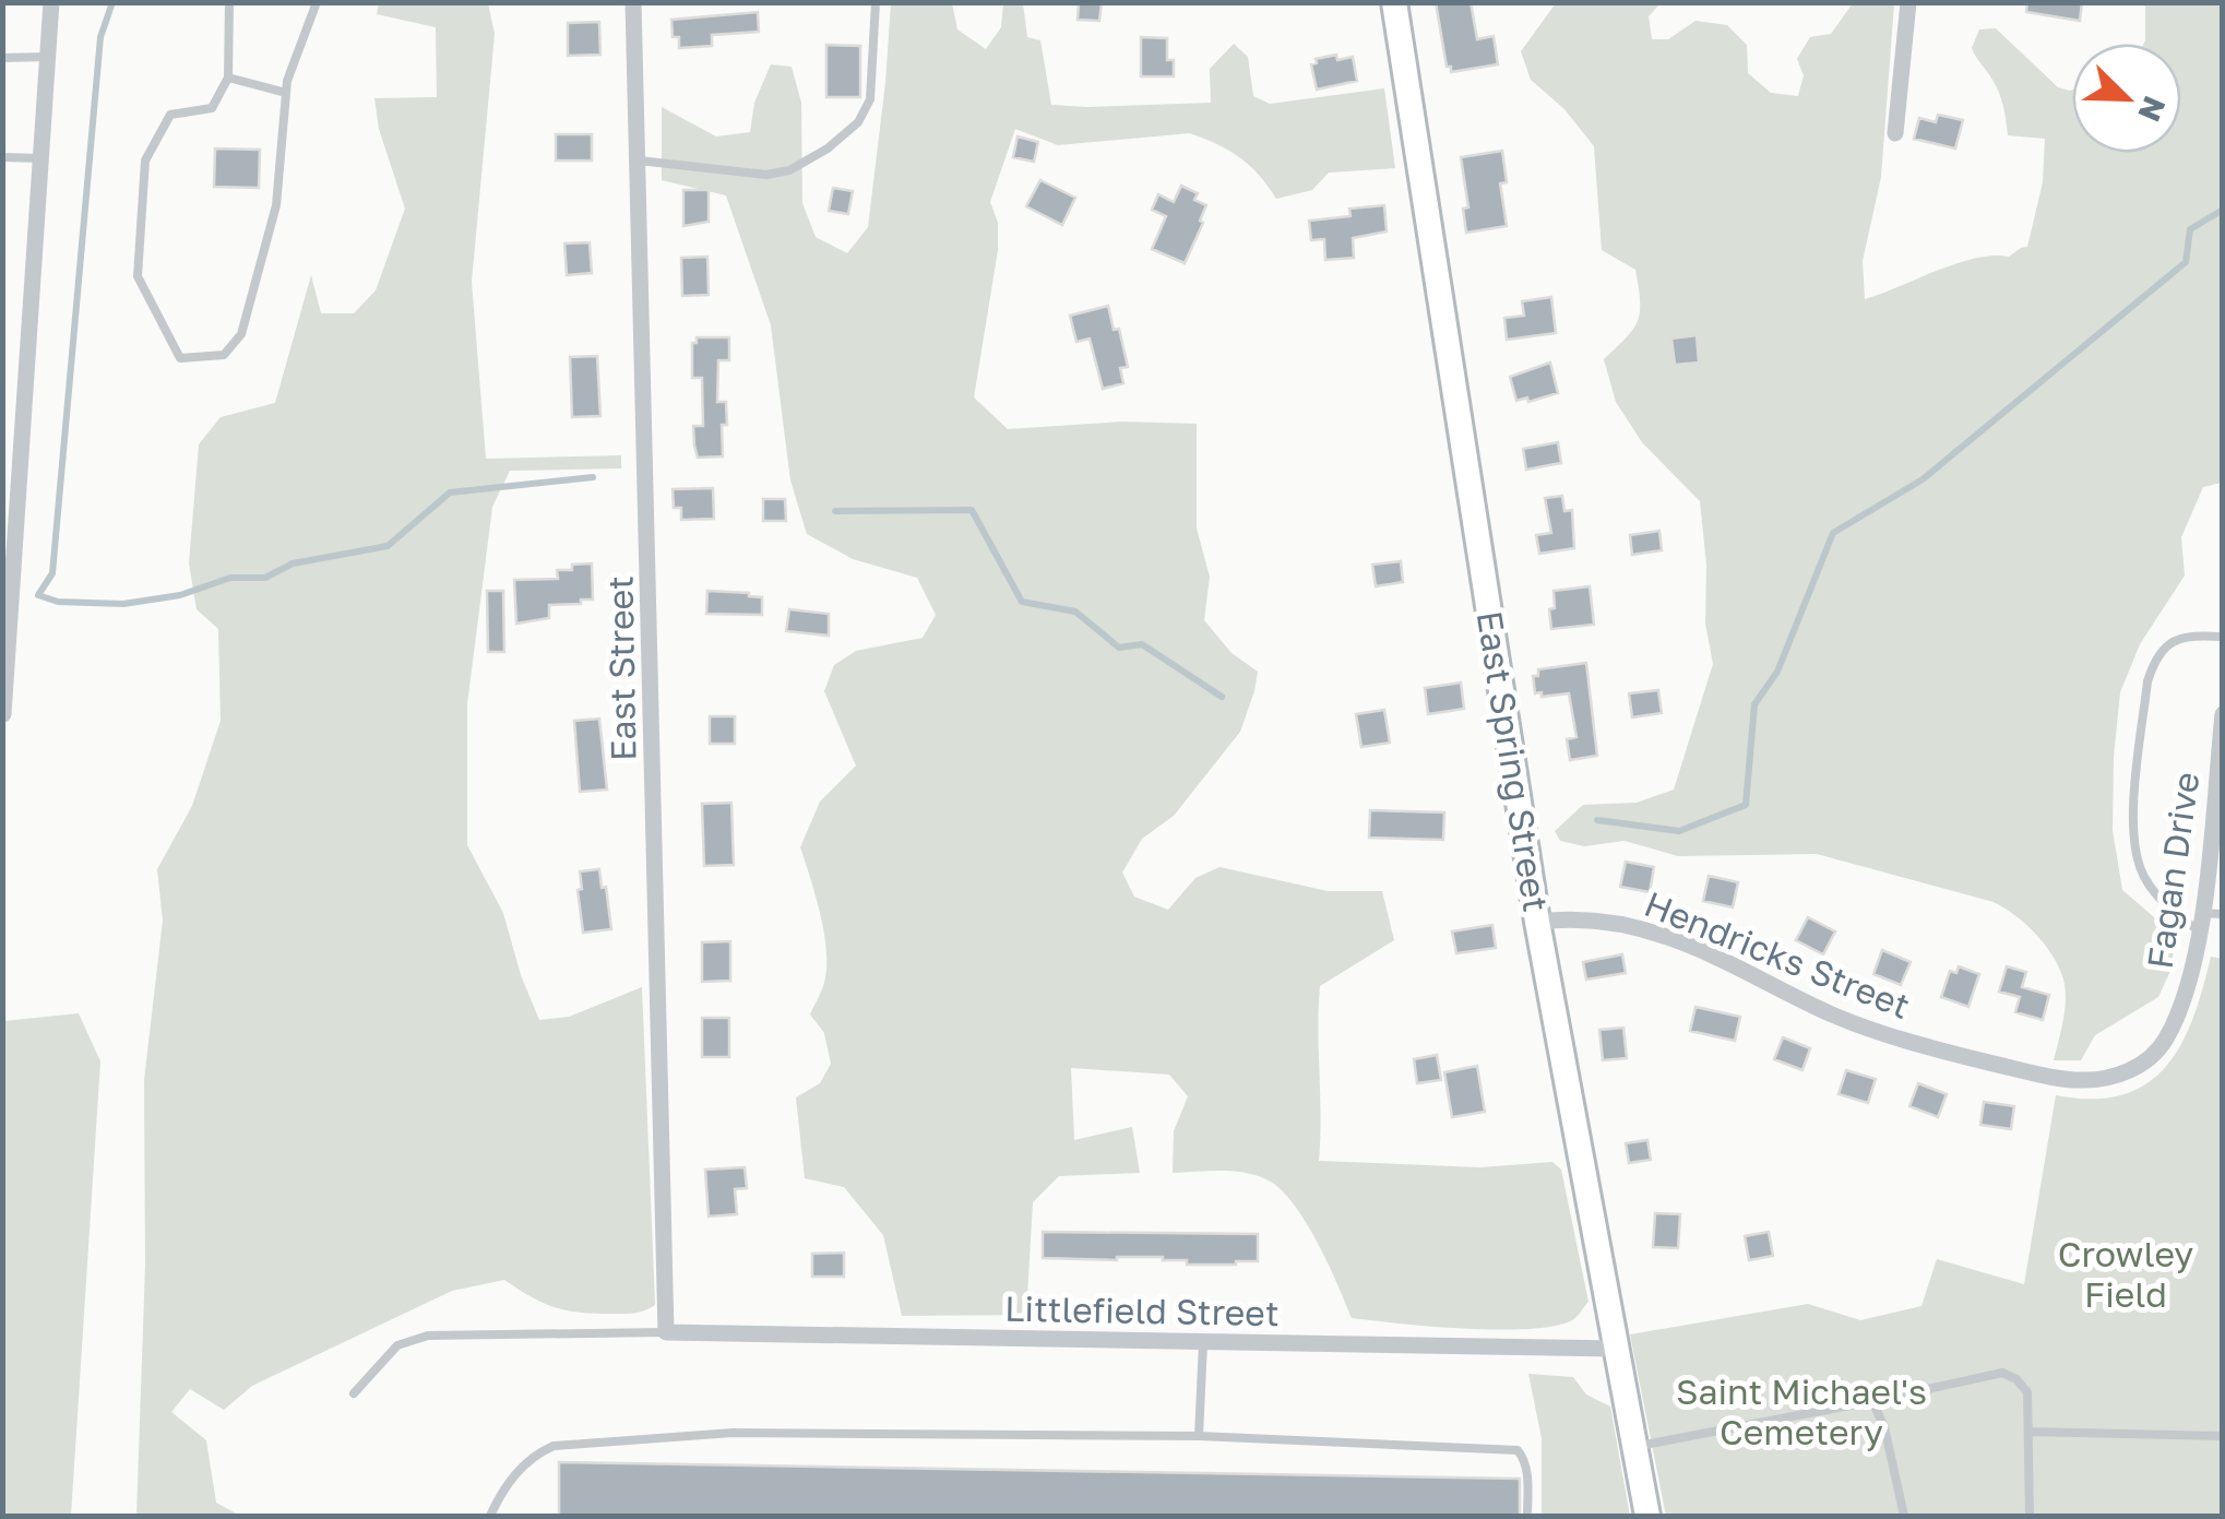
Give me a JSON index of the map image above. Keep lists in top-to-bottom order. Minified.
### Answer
{"streets":{"main road":["East Spring Street"],"street":["East Street","Fagan Drive","Hendricks Street","Littlefield Street"]},"crossings":[["East Street","Littlefield Street"],["East Spring Street","Hendricks Street"],["East Spring Street","Littlefield Street"],["Fagan Drive","Hendricks Street"]],"parks":["Crowley Field","Saint Michael's Cemetery"],"north":"bottom right"}
